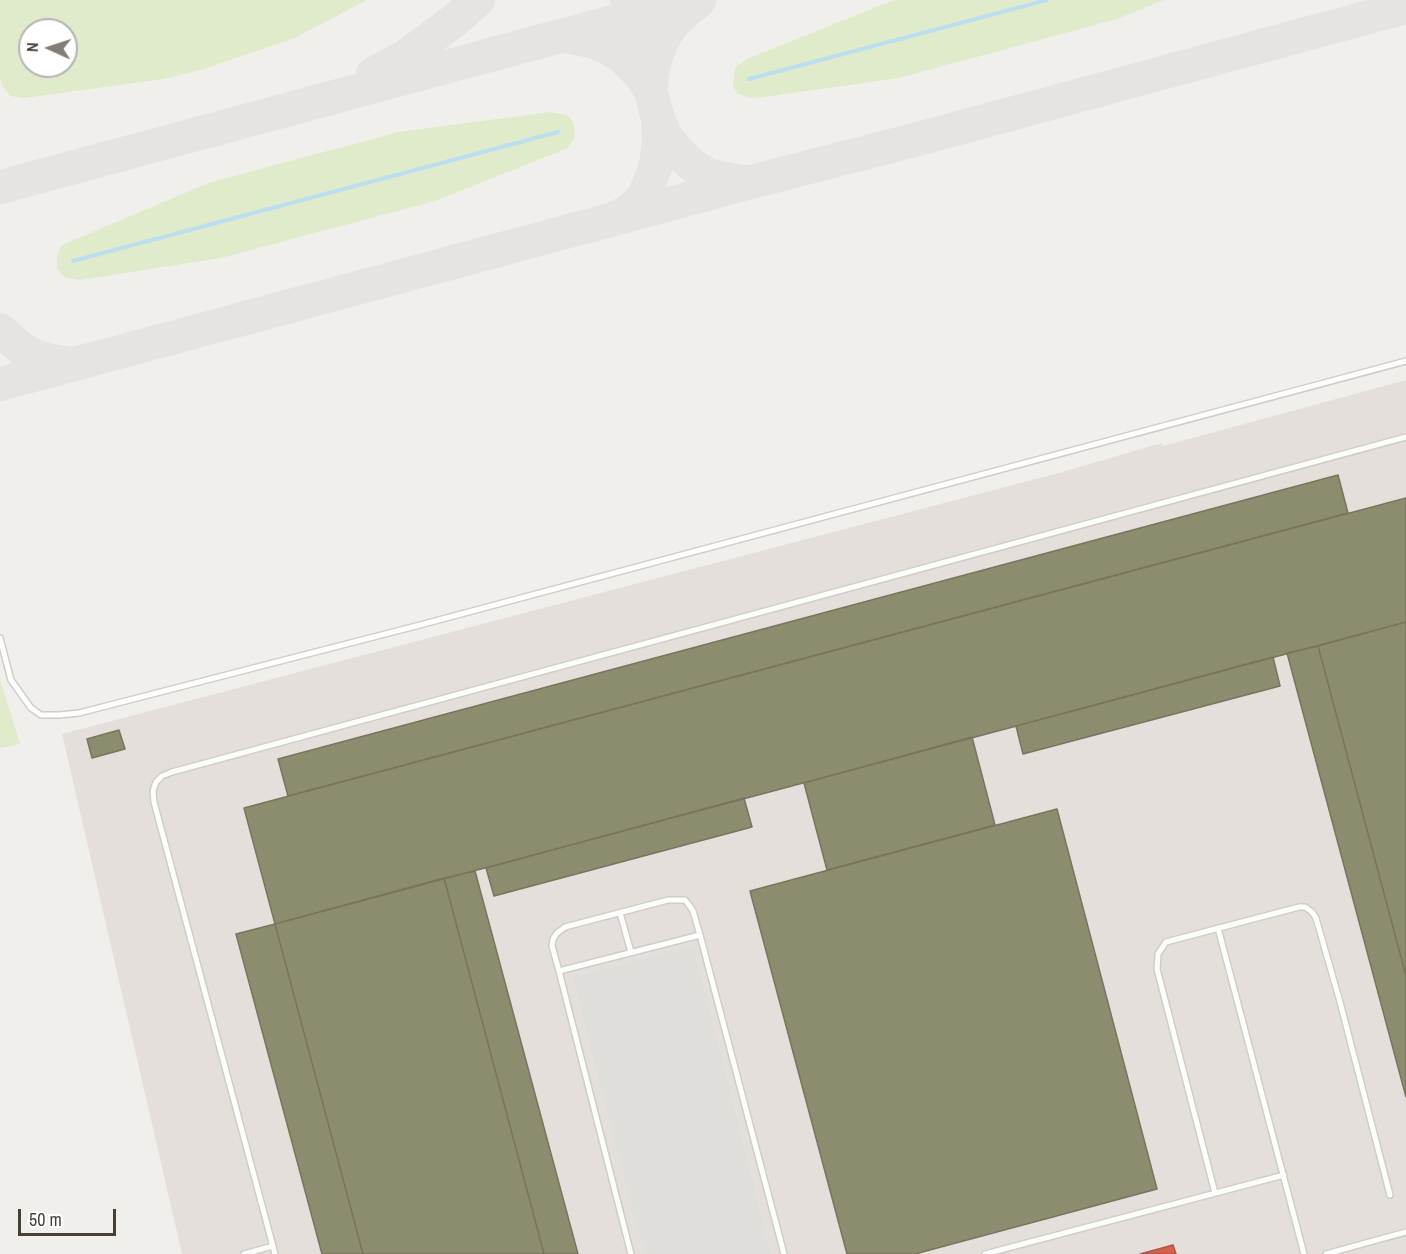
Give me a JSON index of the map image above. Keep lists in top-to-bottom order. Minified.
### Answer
{"scale_bar":"50 m","north":"left"}
